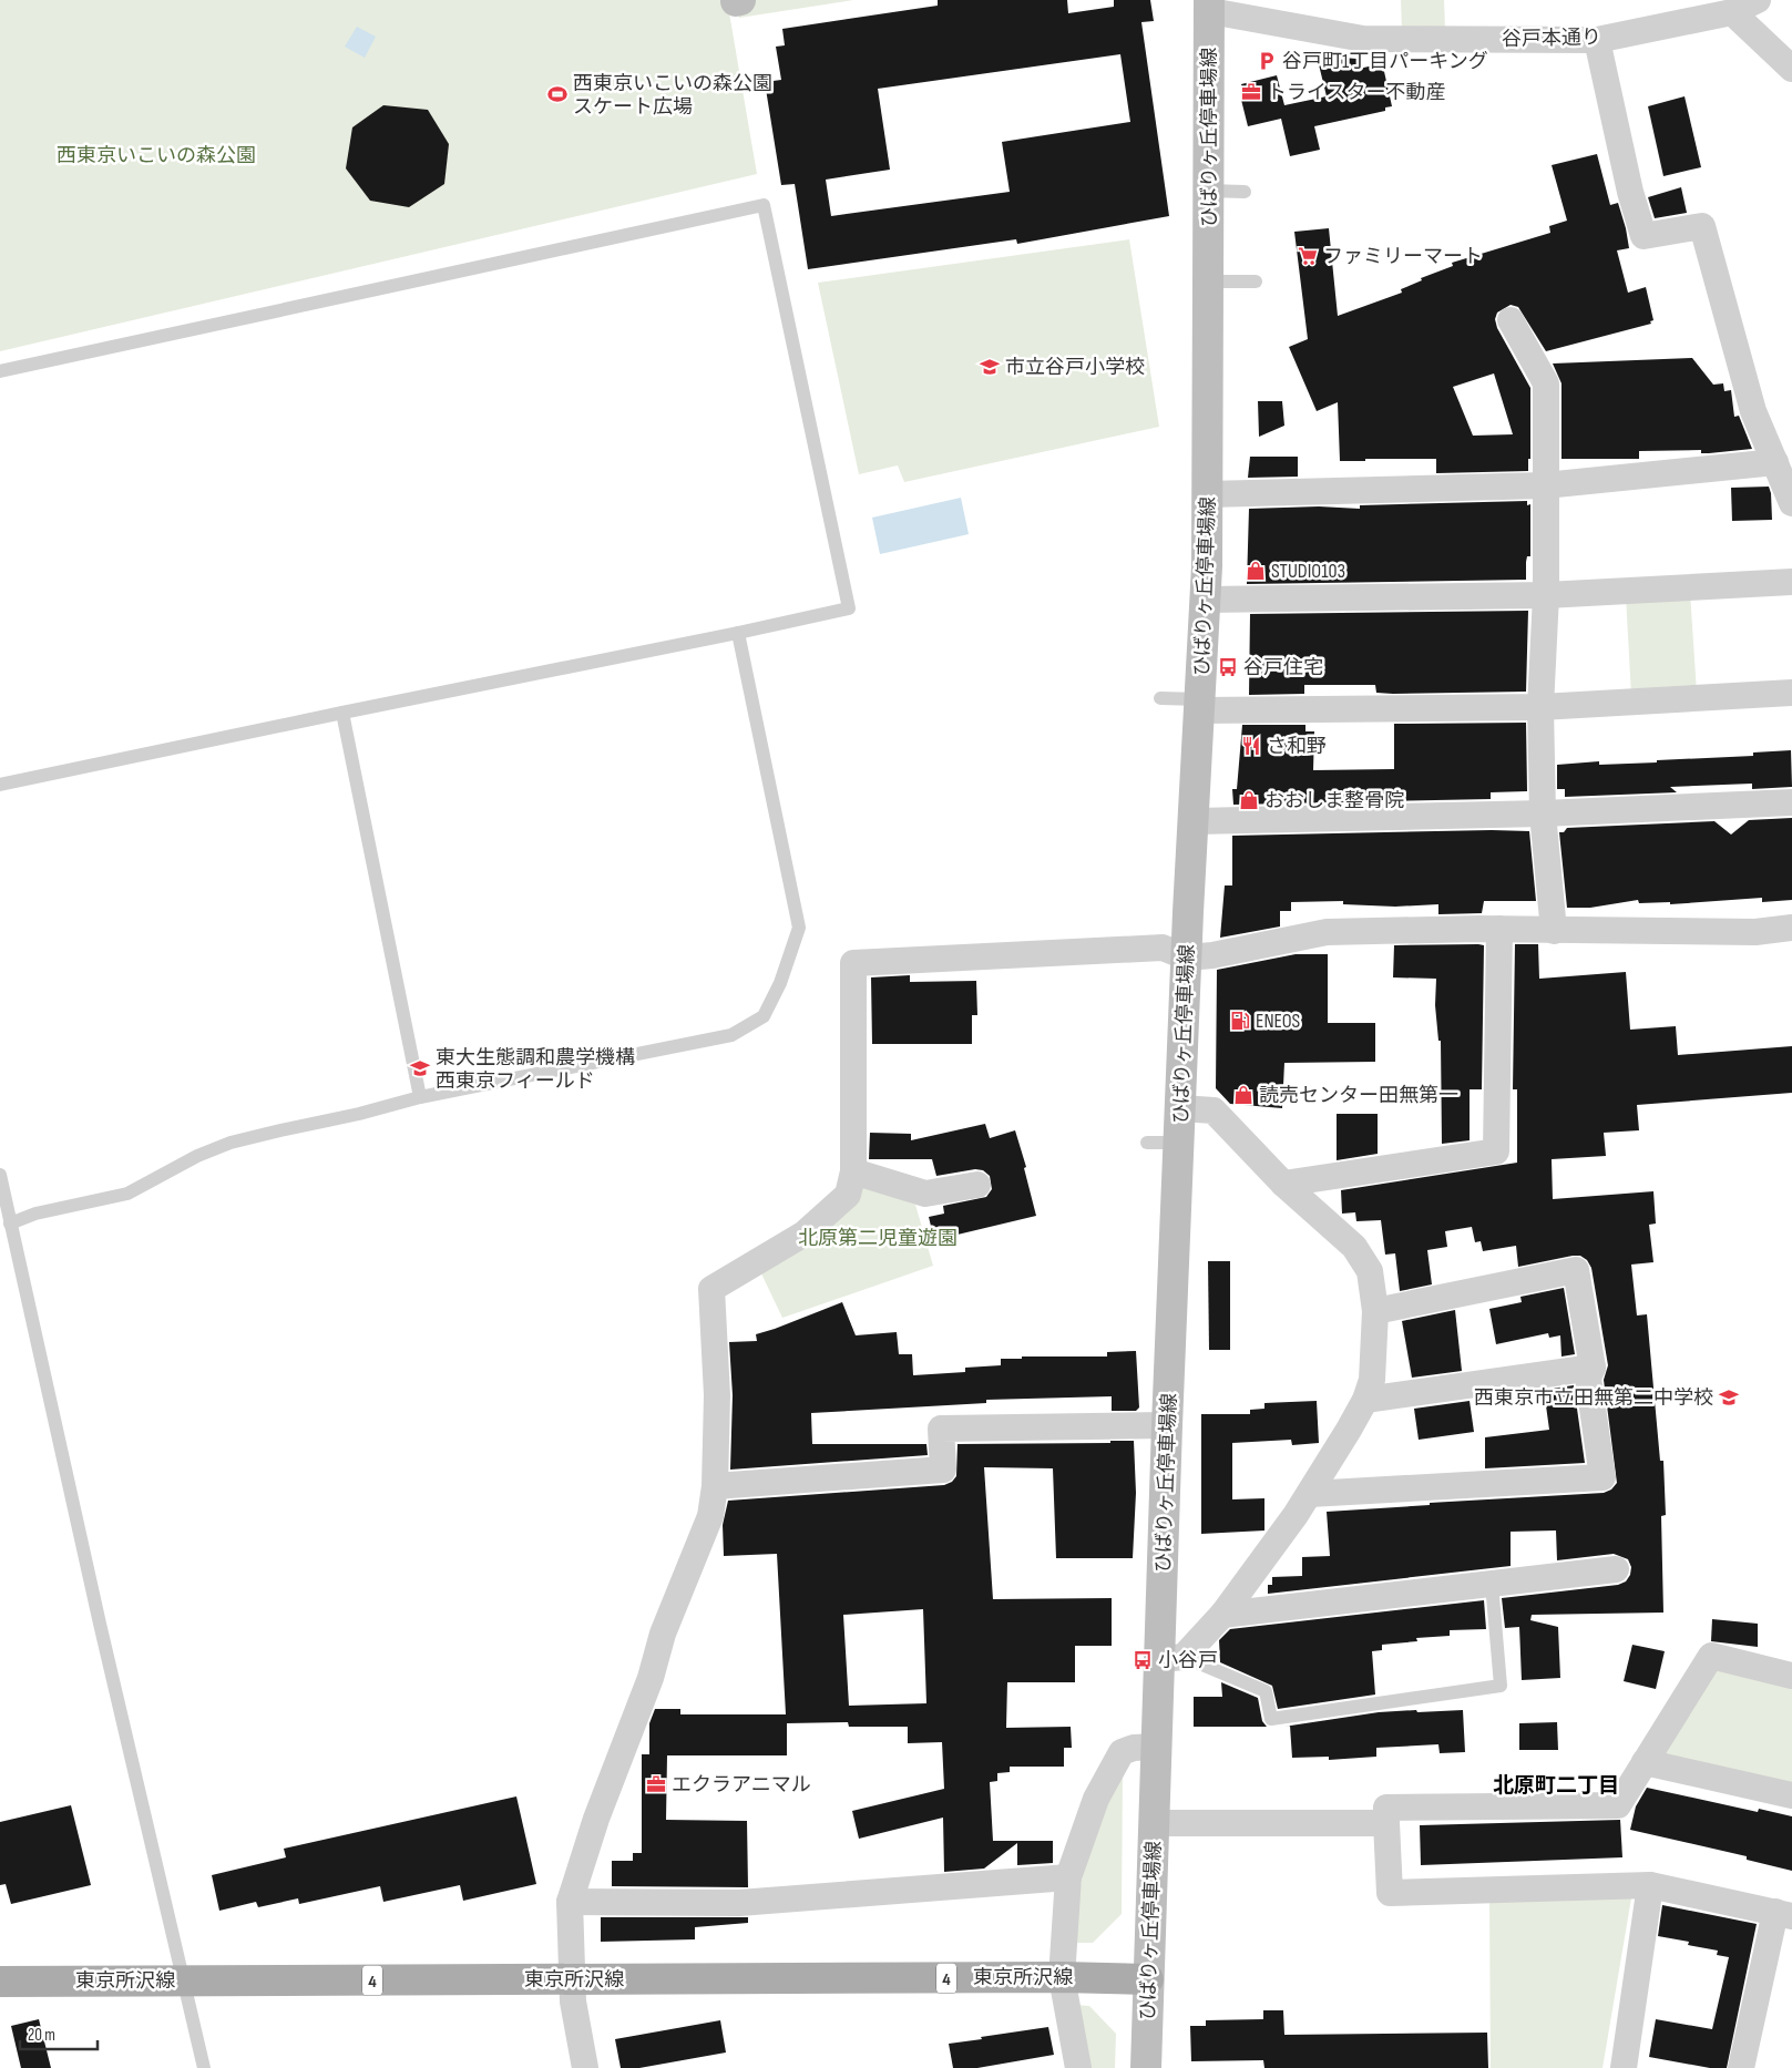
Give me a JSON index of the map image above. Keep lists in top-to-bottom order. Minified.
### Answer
{"streets":{"main road":["ひばりヶ丘停車場線","東京所沢線","4"],"street":["谷戸本通り"]},"crossings":[["谷戸本通り","ひばりヶ丘停車場線"],["ひばりヶ丘停車場線","東京所沢線"]],"districts":["北原町二丁目"],"parks":["西東京いこいの森公園","北原第二児童遊園"],"places":{"parking":["谷戸町1丁目パーキング"],"office":["トライスター不動産","エクラアニマル"],"sports":["西東京いこいの森公園 スケート広場"],"supermarket":["ファミリーマート"],"school or university":["市立谷戸小学校","東大生態調和農学機構 西東京フィールド","西東京市立田無第二中学校"],"shop":["STUDIO103","おおしま整骨院","読売センター田無第一"],"bus stop":["谷戸住宅","小谷戸"],"restaurant":["さ和野"],"fuel station":["ENEOS"]},"scale_bar":"20 m"}
